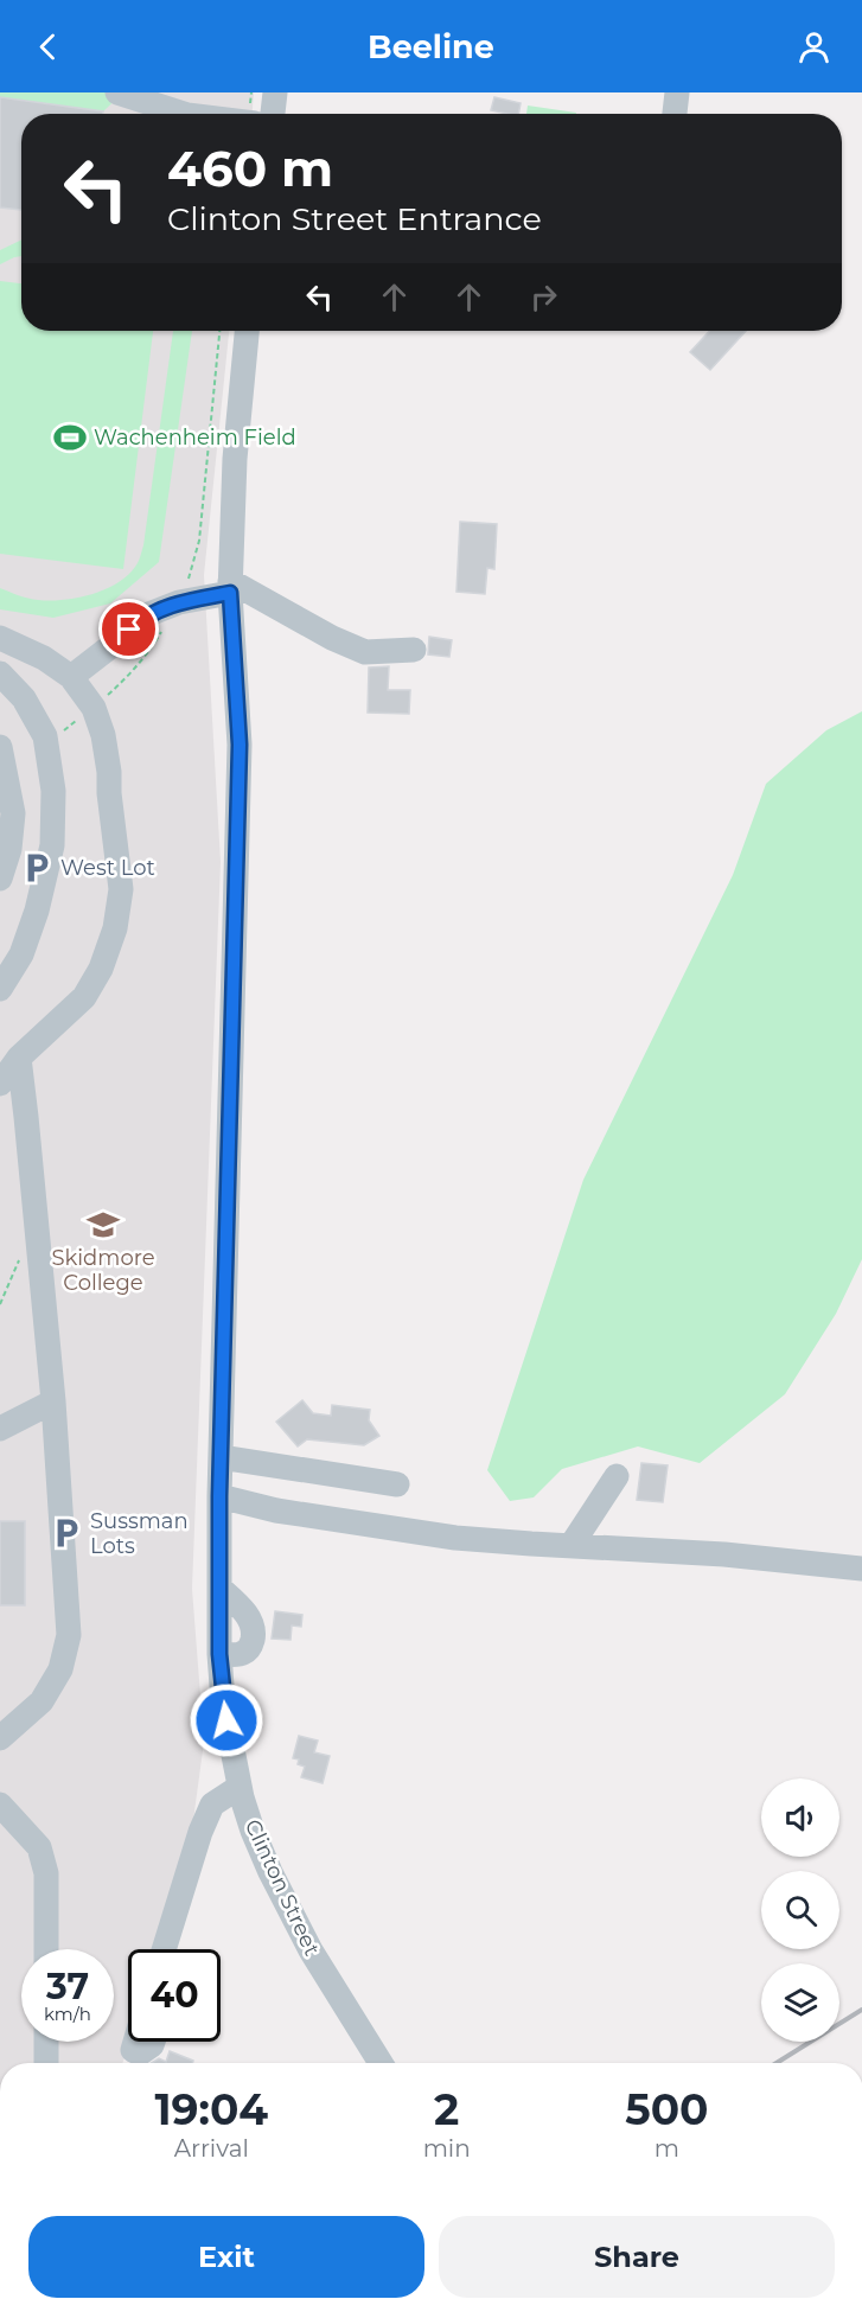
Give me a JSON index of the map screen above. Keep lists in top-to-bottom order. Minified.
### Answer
{"streets":{"street":["Clinton Street"]},"places":{"sports":["Wachenheim Field"],"parking":["West Lot","Sussman Lots"],"school or university":["Skidmore College"]},"page":{"header":"Beeline","turn":["460 m","Clinton Street Entrance"],"speed":"37 km/h","limit":"40","eta":["19:04","Arrival","2","min","500","m"],"buttons":["Exit","Share"]}}
